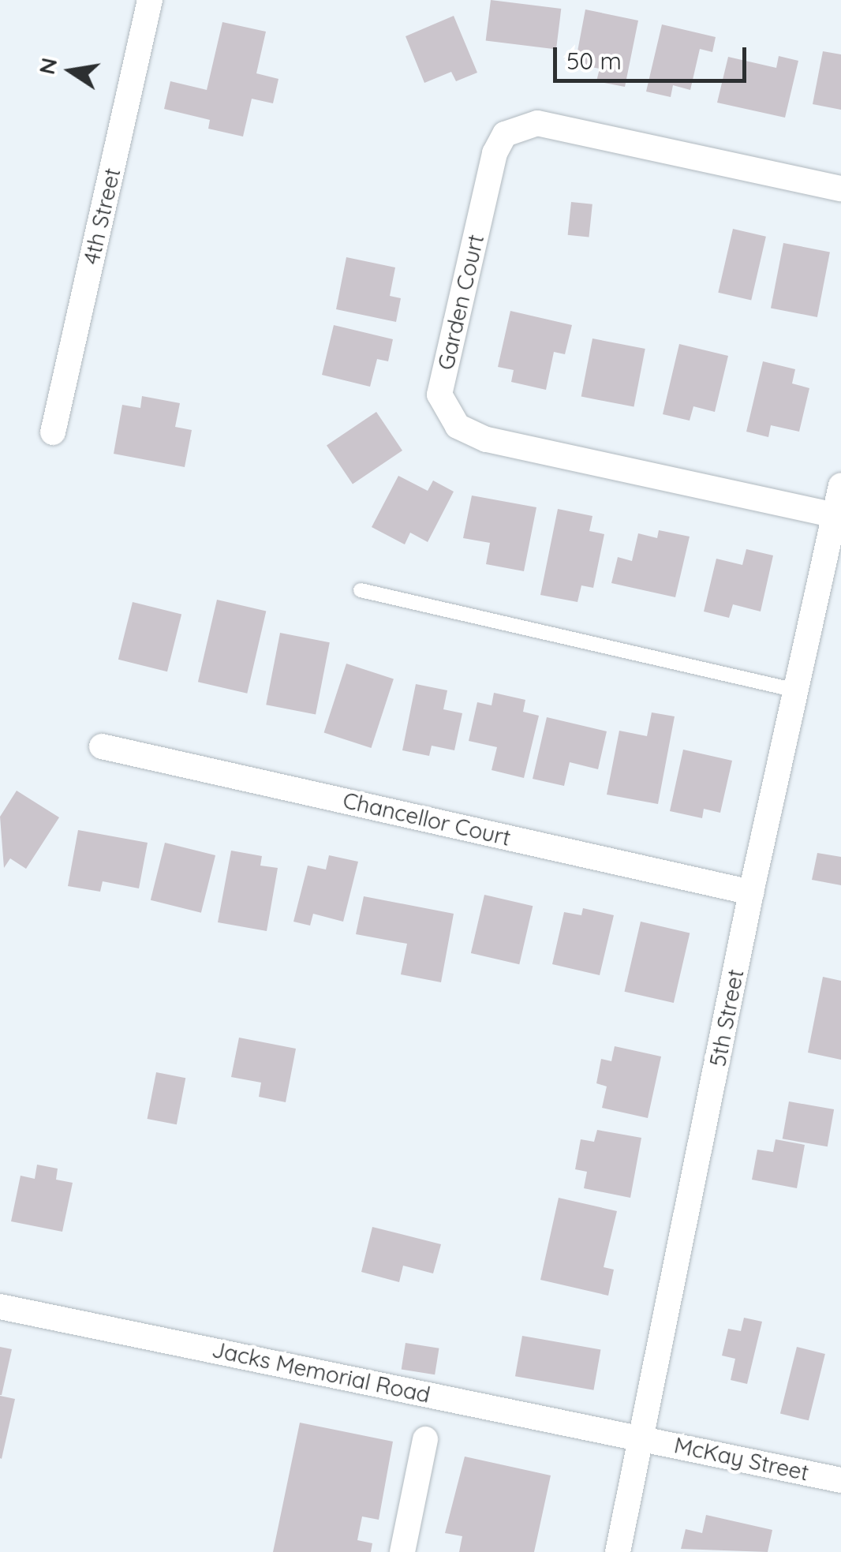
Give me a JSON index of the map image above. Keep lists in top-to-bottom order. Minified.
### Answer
{"streets":{"street":["4th Street","Garden Court","Chancellor Court","5th Street","Jacks Memorial Road","McKay Street"]},"crossings":[["Garden Court","5th Street"],["Chancellor Court","5th Street"],["5th Street","Jacks Memorial Road"],["5th Street","McKay Street"],["Jacks Memorial Road","McKay Street"]],"scale_bar":"50 m","north":"left"}
